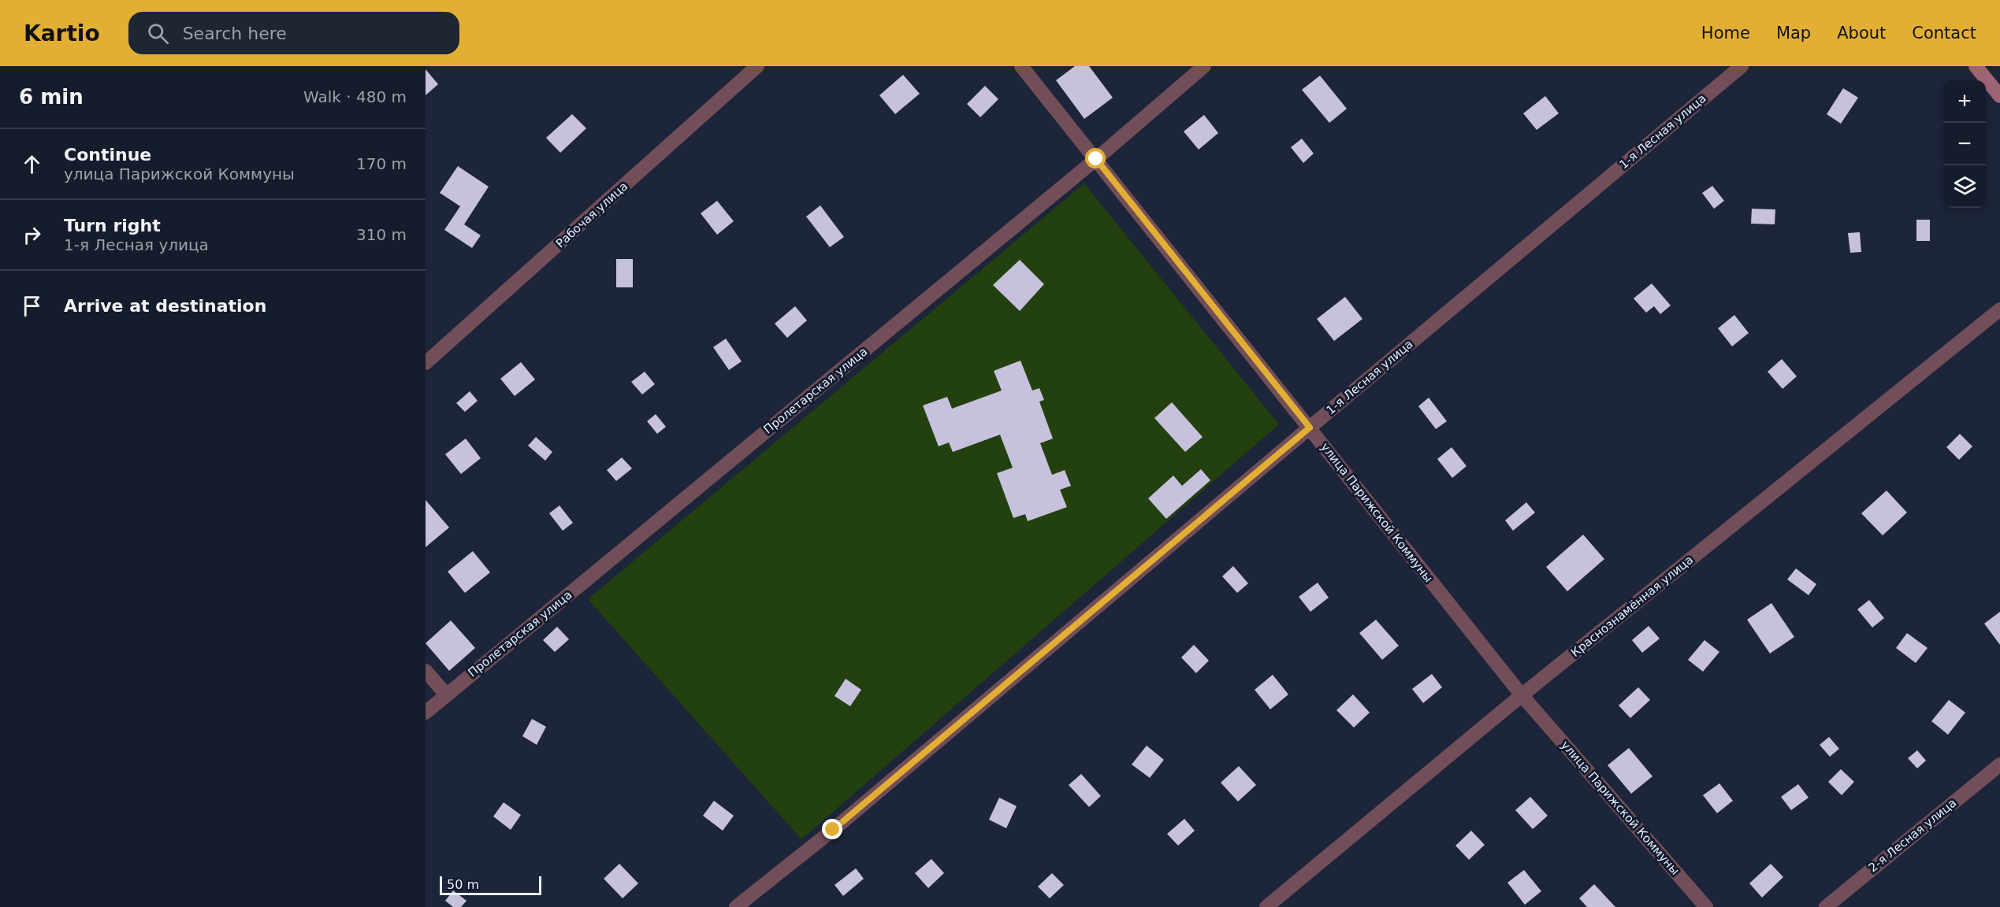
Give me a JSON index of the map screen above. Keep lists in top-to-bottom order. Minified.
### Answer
{"streets":{"street":["1-я Лесная улица","Рабочая улица","Пролетарская улица","улица Парижской Коммуны","Краснознамённая улица","2-я Лесная улица"]},"crossings":[["1-я Лесная улица","улица Парижской Коммуны"],["Пролетарская улица","улица Парижской Коммуны"],["улица Парижской Коммуны","Краснознамённая улица"]],"scale_bar":"50 m","page":{"header":"Kartio","search":"Search here","nav":["Home","Map","About","Contact"],"heading":["6 min","Walk · 480 m"],"map_buttons":["+","−"],"list":[["Continue","улица Парижской Коммуны","170 m"],["Turn right","1-я Лесная улица","310 m"],"Arrive at destination"],"scale":"50 m"}}
